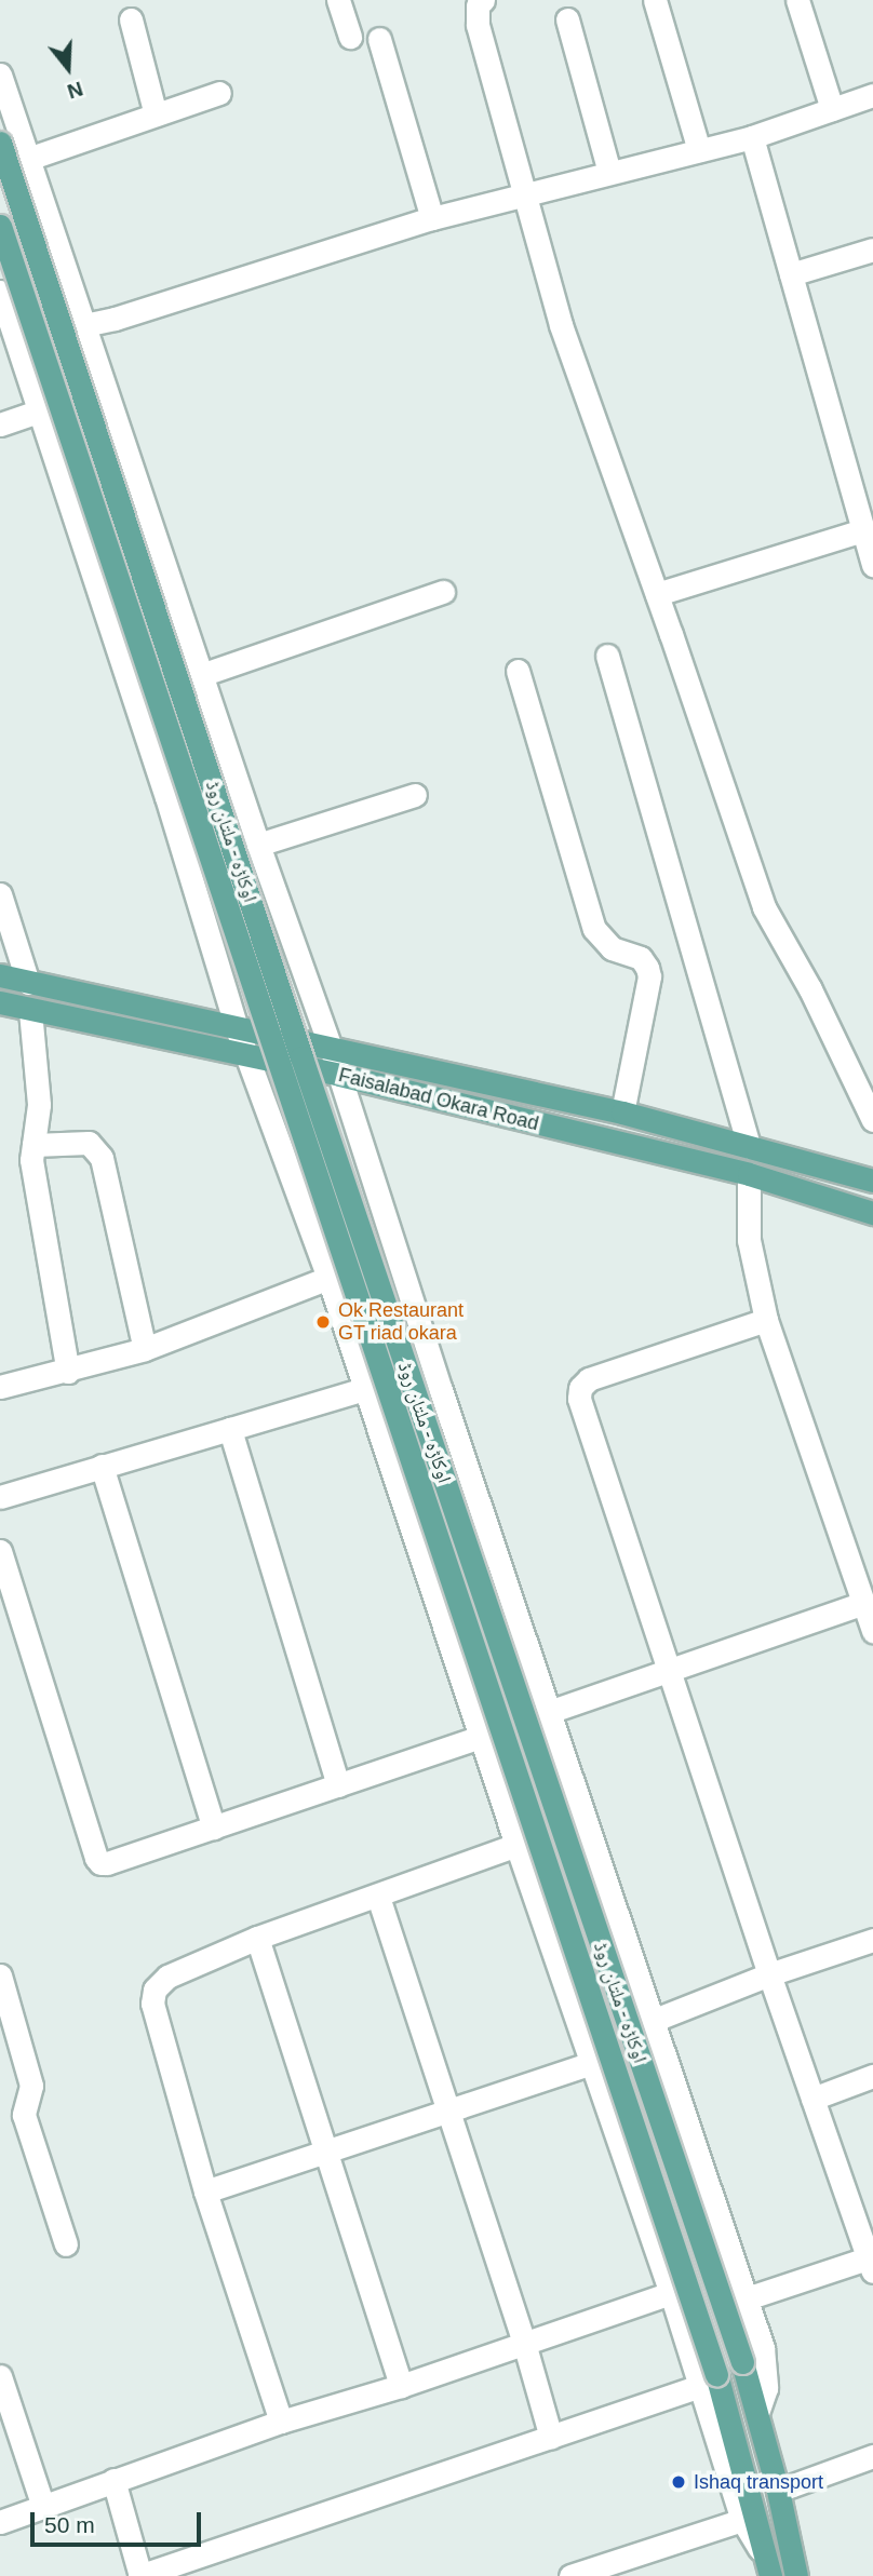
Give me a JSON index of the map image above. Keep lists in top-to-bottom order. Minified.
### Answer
{"streets":{"main road":["اوکاڑہ - ملتان روڈ","Faisalabad Okara Road"]},"places":["Ok Restaurant GT riad okara","Ishaq transport"],"scale_bar":"50 m","north":"bottom"}
